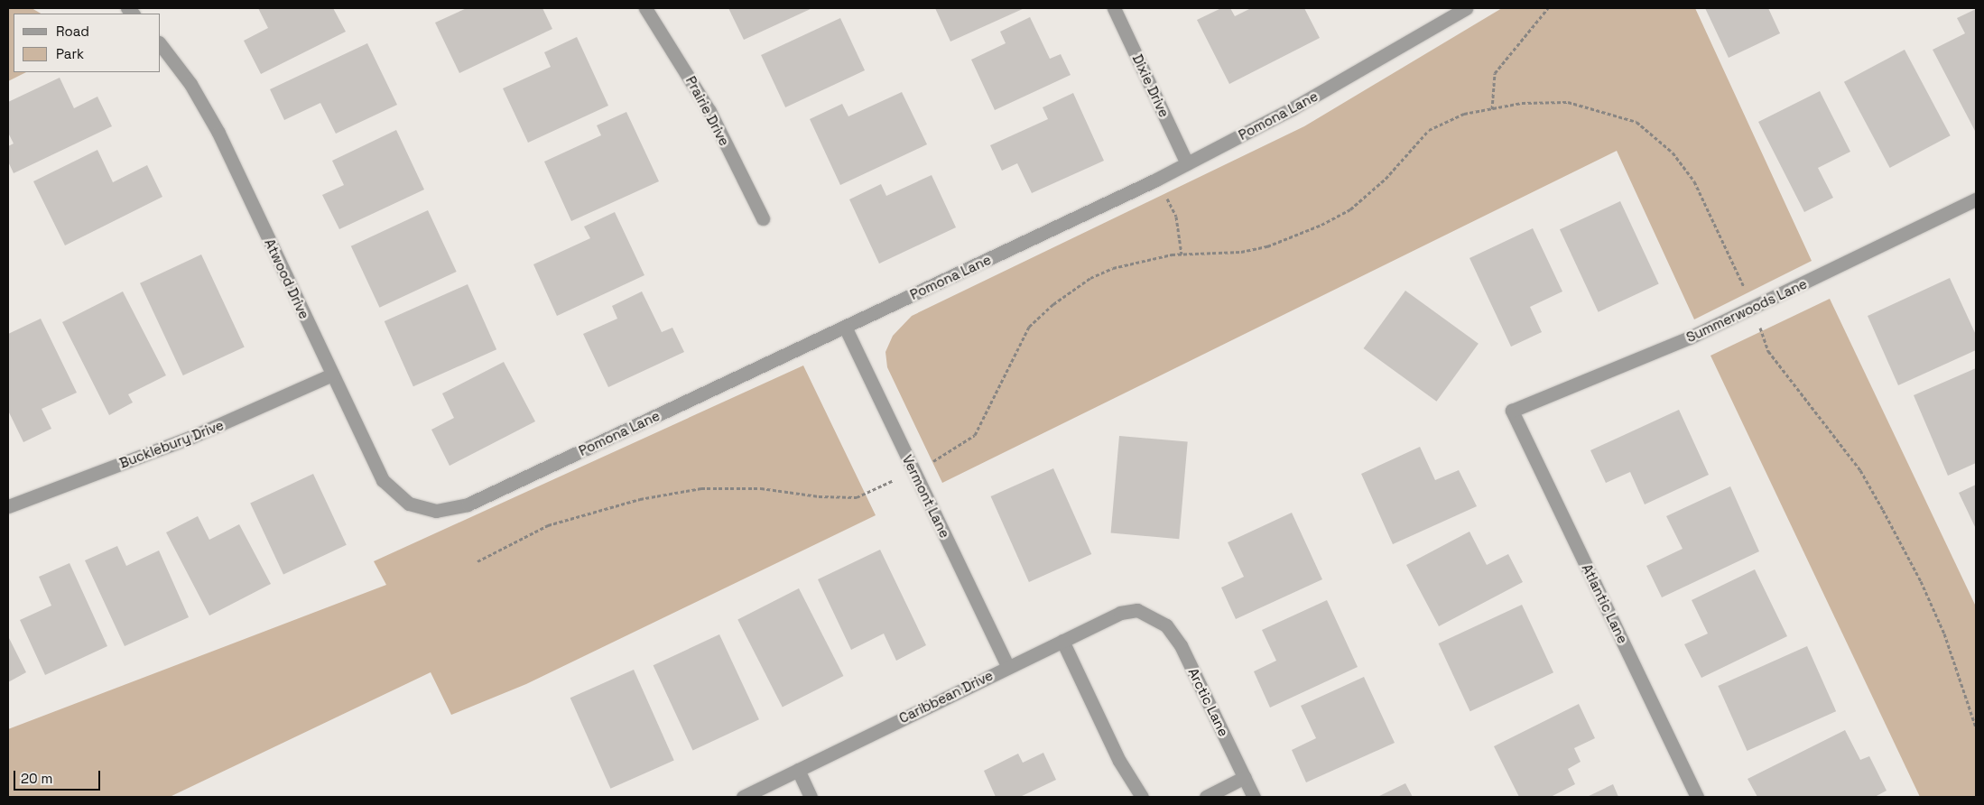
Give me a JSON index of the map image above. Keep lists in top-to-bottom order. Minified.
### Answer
{"streets":{"street":["Dixie Drive","Prairie Drive","Pomona Lane","Atwood Drive","Summerwoods Lane","Bucklebury Drive","Vermont Lane","Atlantic Lane","Caribbean Drive","Arctic Lane"]},"crossings":[["Dixie Drive","Pomona Lane"],["Pomona Lane","Atwood Drive"],["Pomona Lane","Vermont Lane"],["Atwood Drive","Bucklebury Drive"],["Summerwoods Lane","Atlantic Lane"],["Vermont Lane","Caribbean Drive"],["Caribbean Drive","Arctic Lane"]],"legend":["Road","Park"],"scale_bar":"20 m"}
